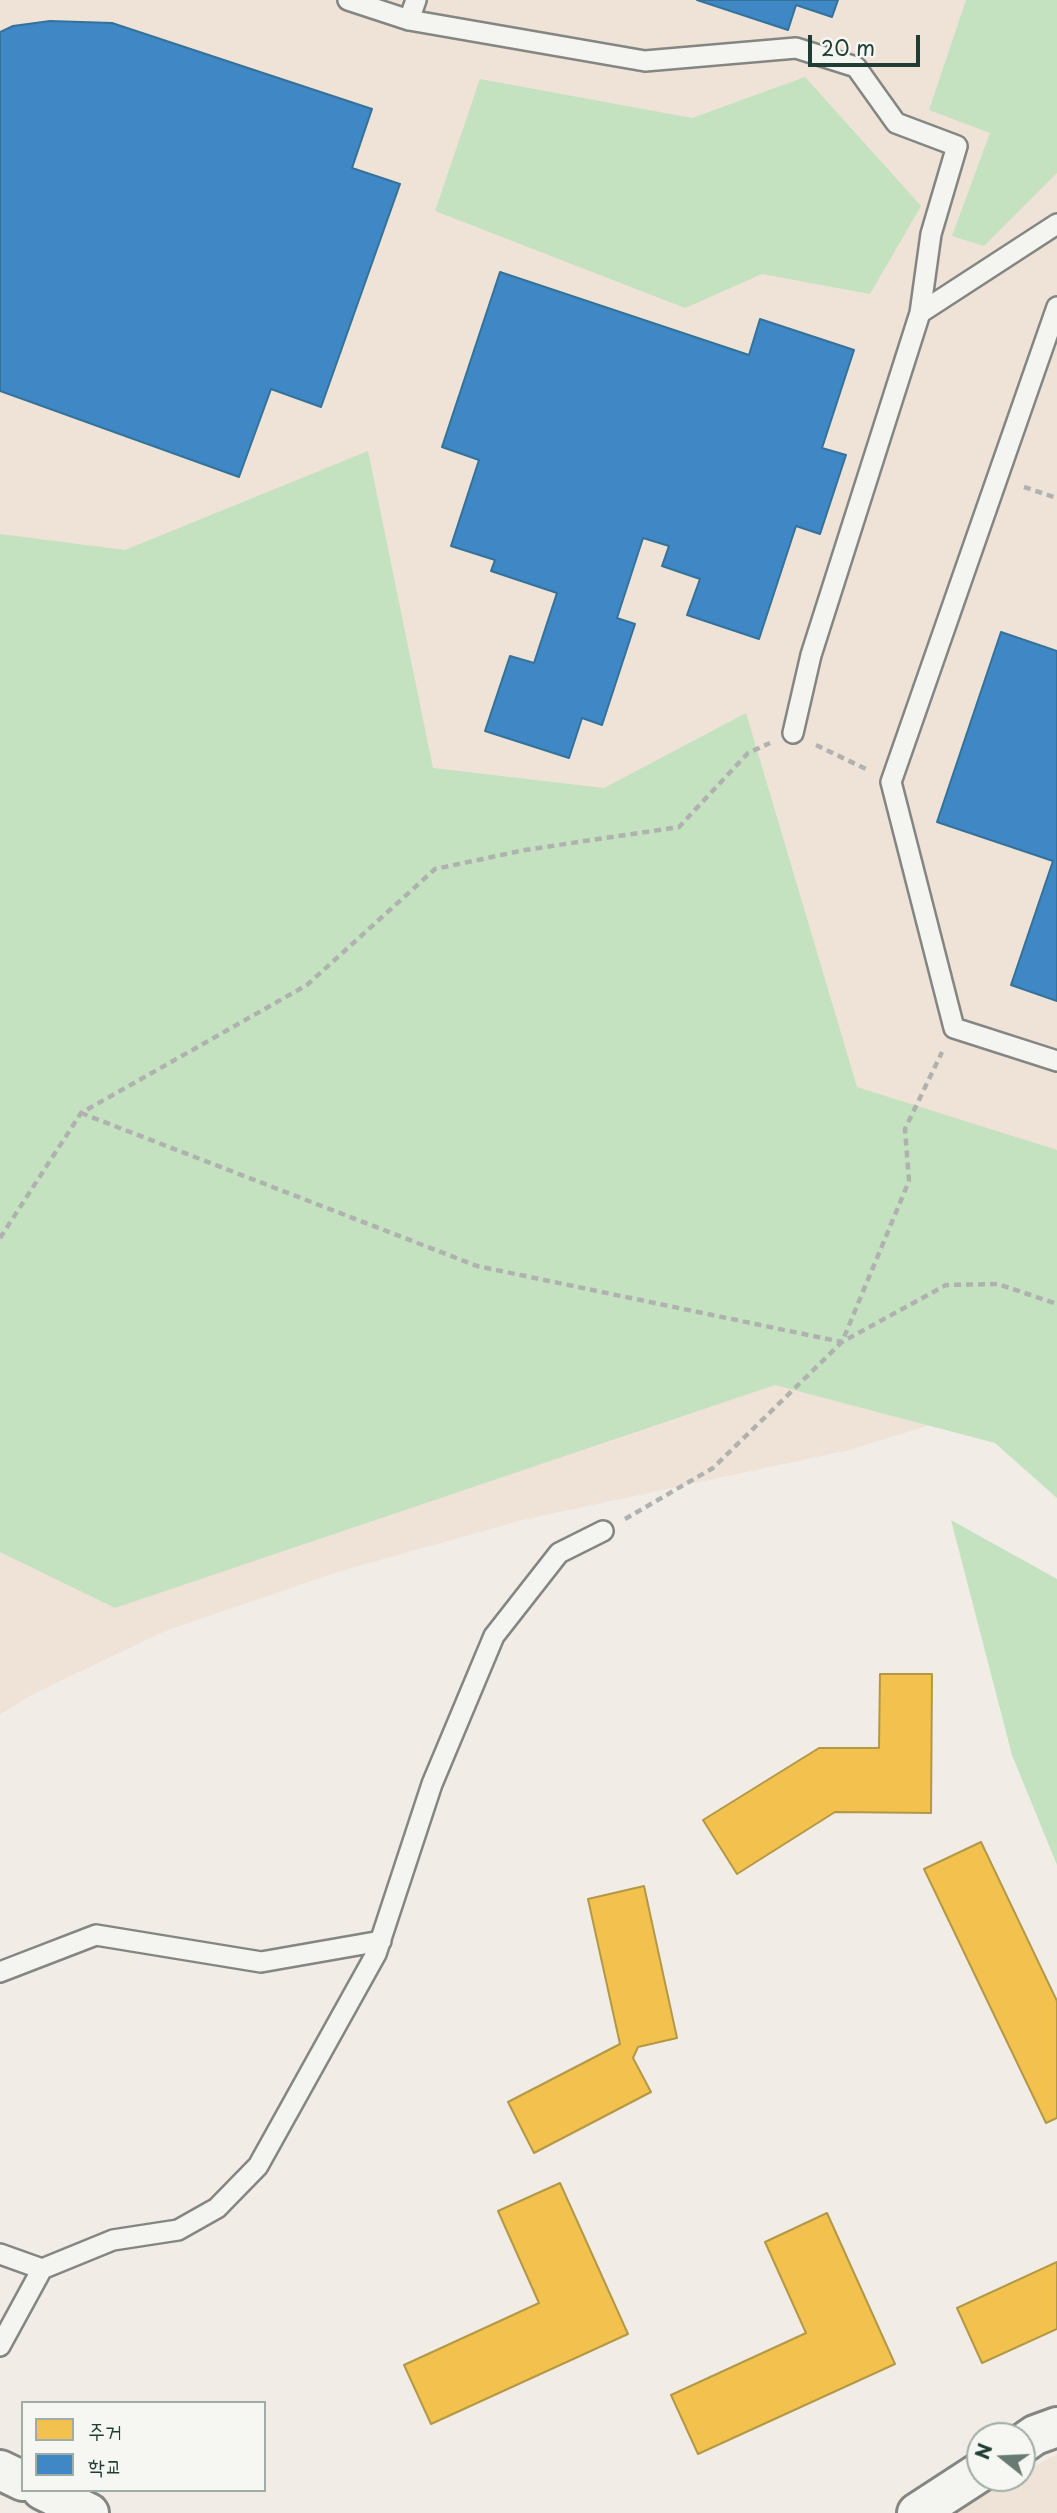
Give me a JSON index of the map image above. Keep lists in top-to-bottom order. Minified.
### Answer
{"legend":["주거","학교"],"scale_bar":"20 m","north":"left"}
